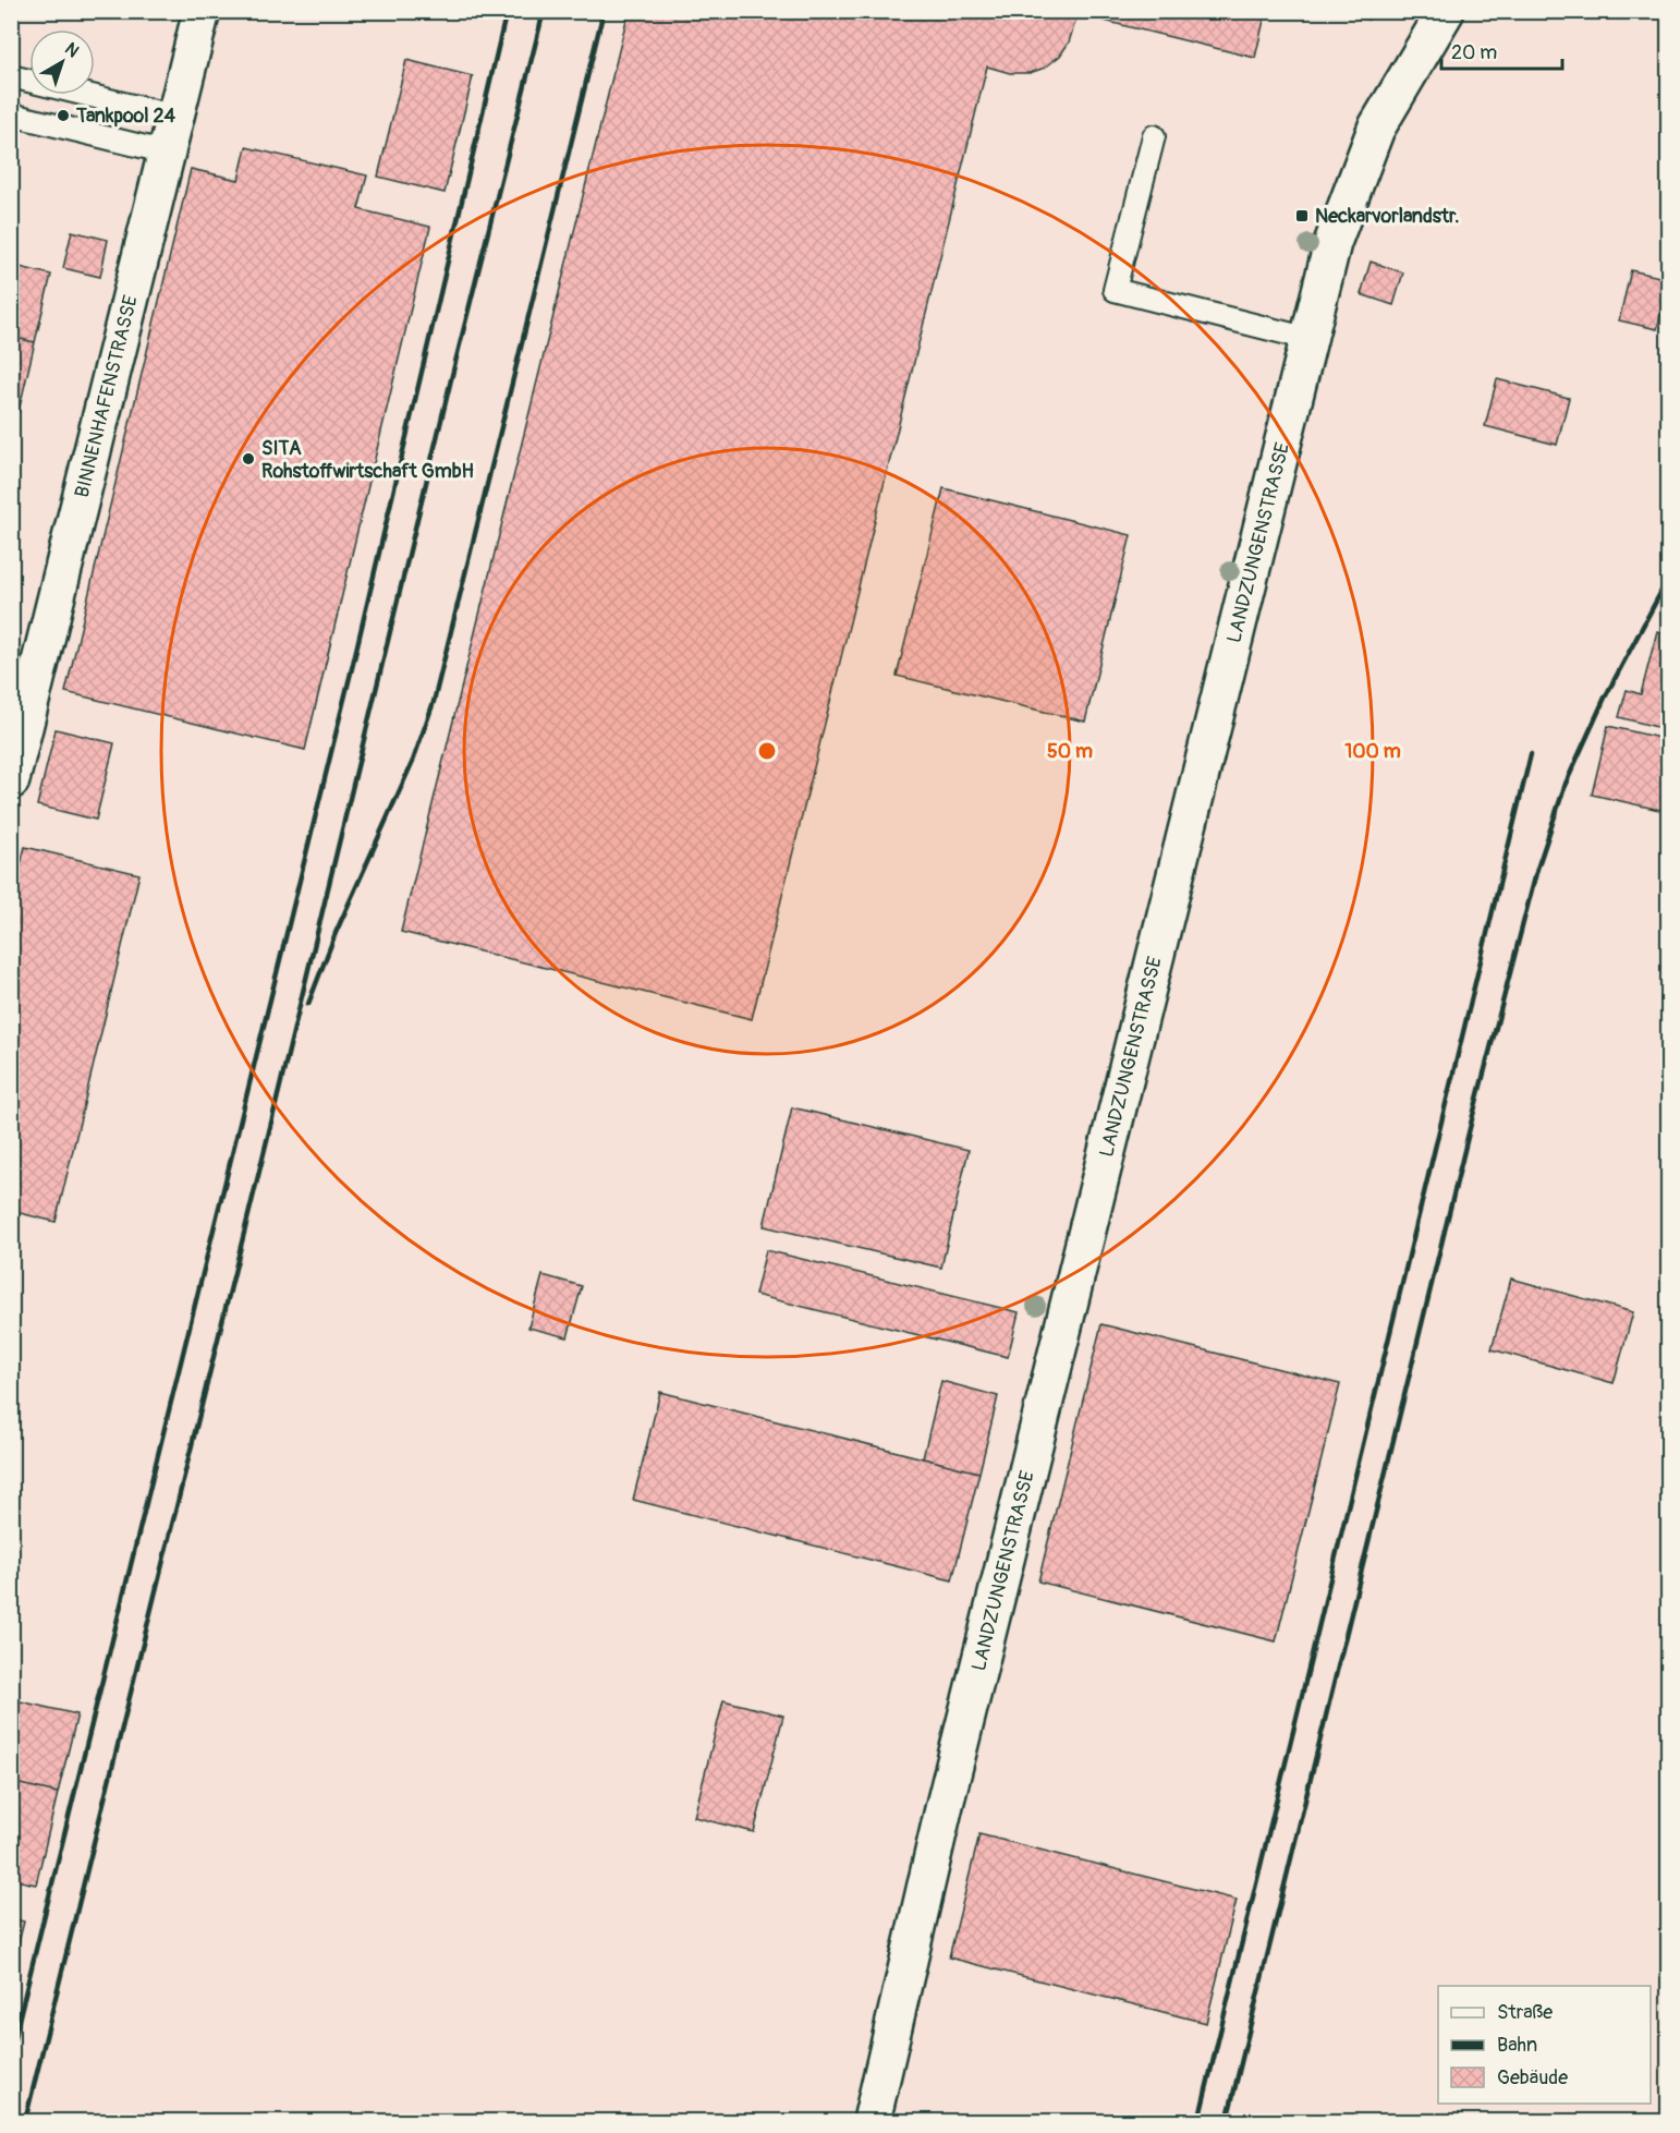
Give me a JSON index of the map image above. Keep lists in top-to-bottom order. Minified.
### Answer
{"streets":{"street":["BINNENHAFENSTRASSE","LANDZUNGENSTRASSE"]},"places":{"other":["Tankpool 24","SITA Rohstoffwirtschaft GmbH"],"transit":["Neckarvorlandstr."]},"legend":["Straße","Bahn","Gebäude"],"scale_bar":"20 m","north":"top right","rings":["50 m","100 m"]}
